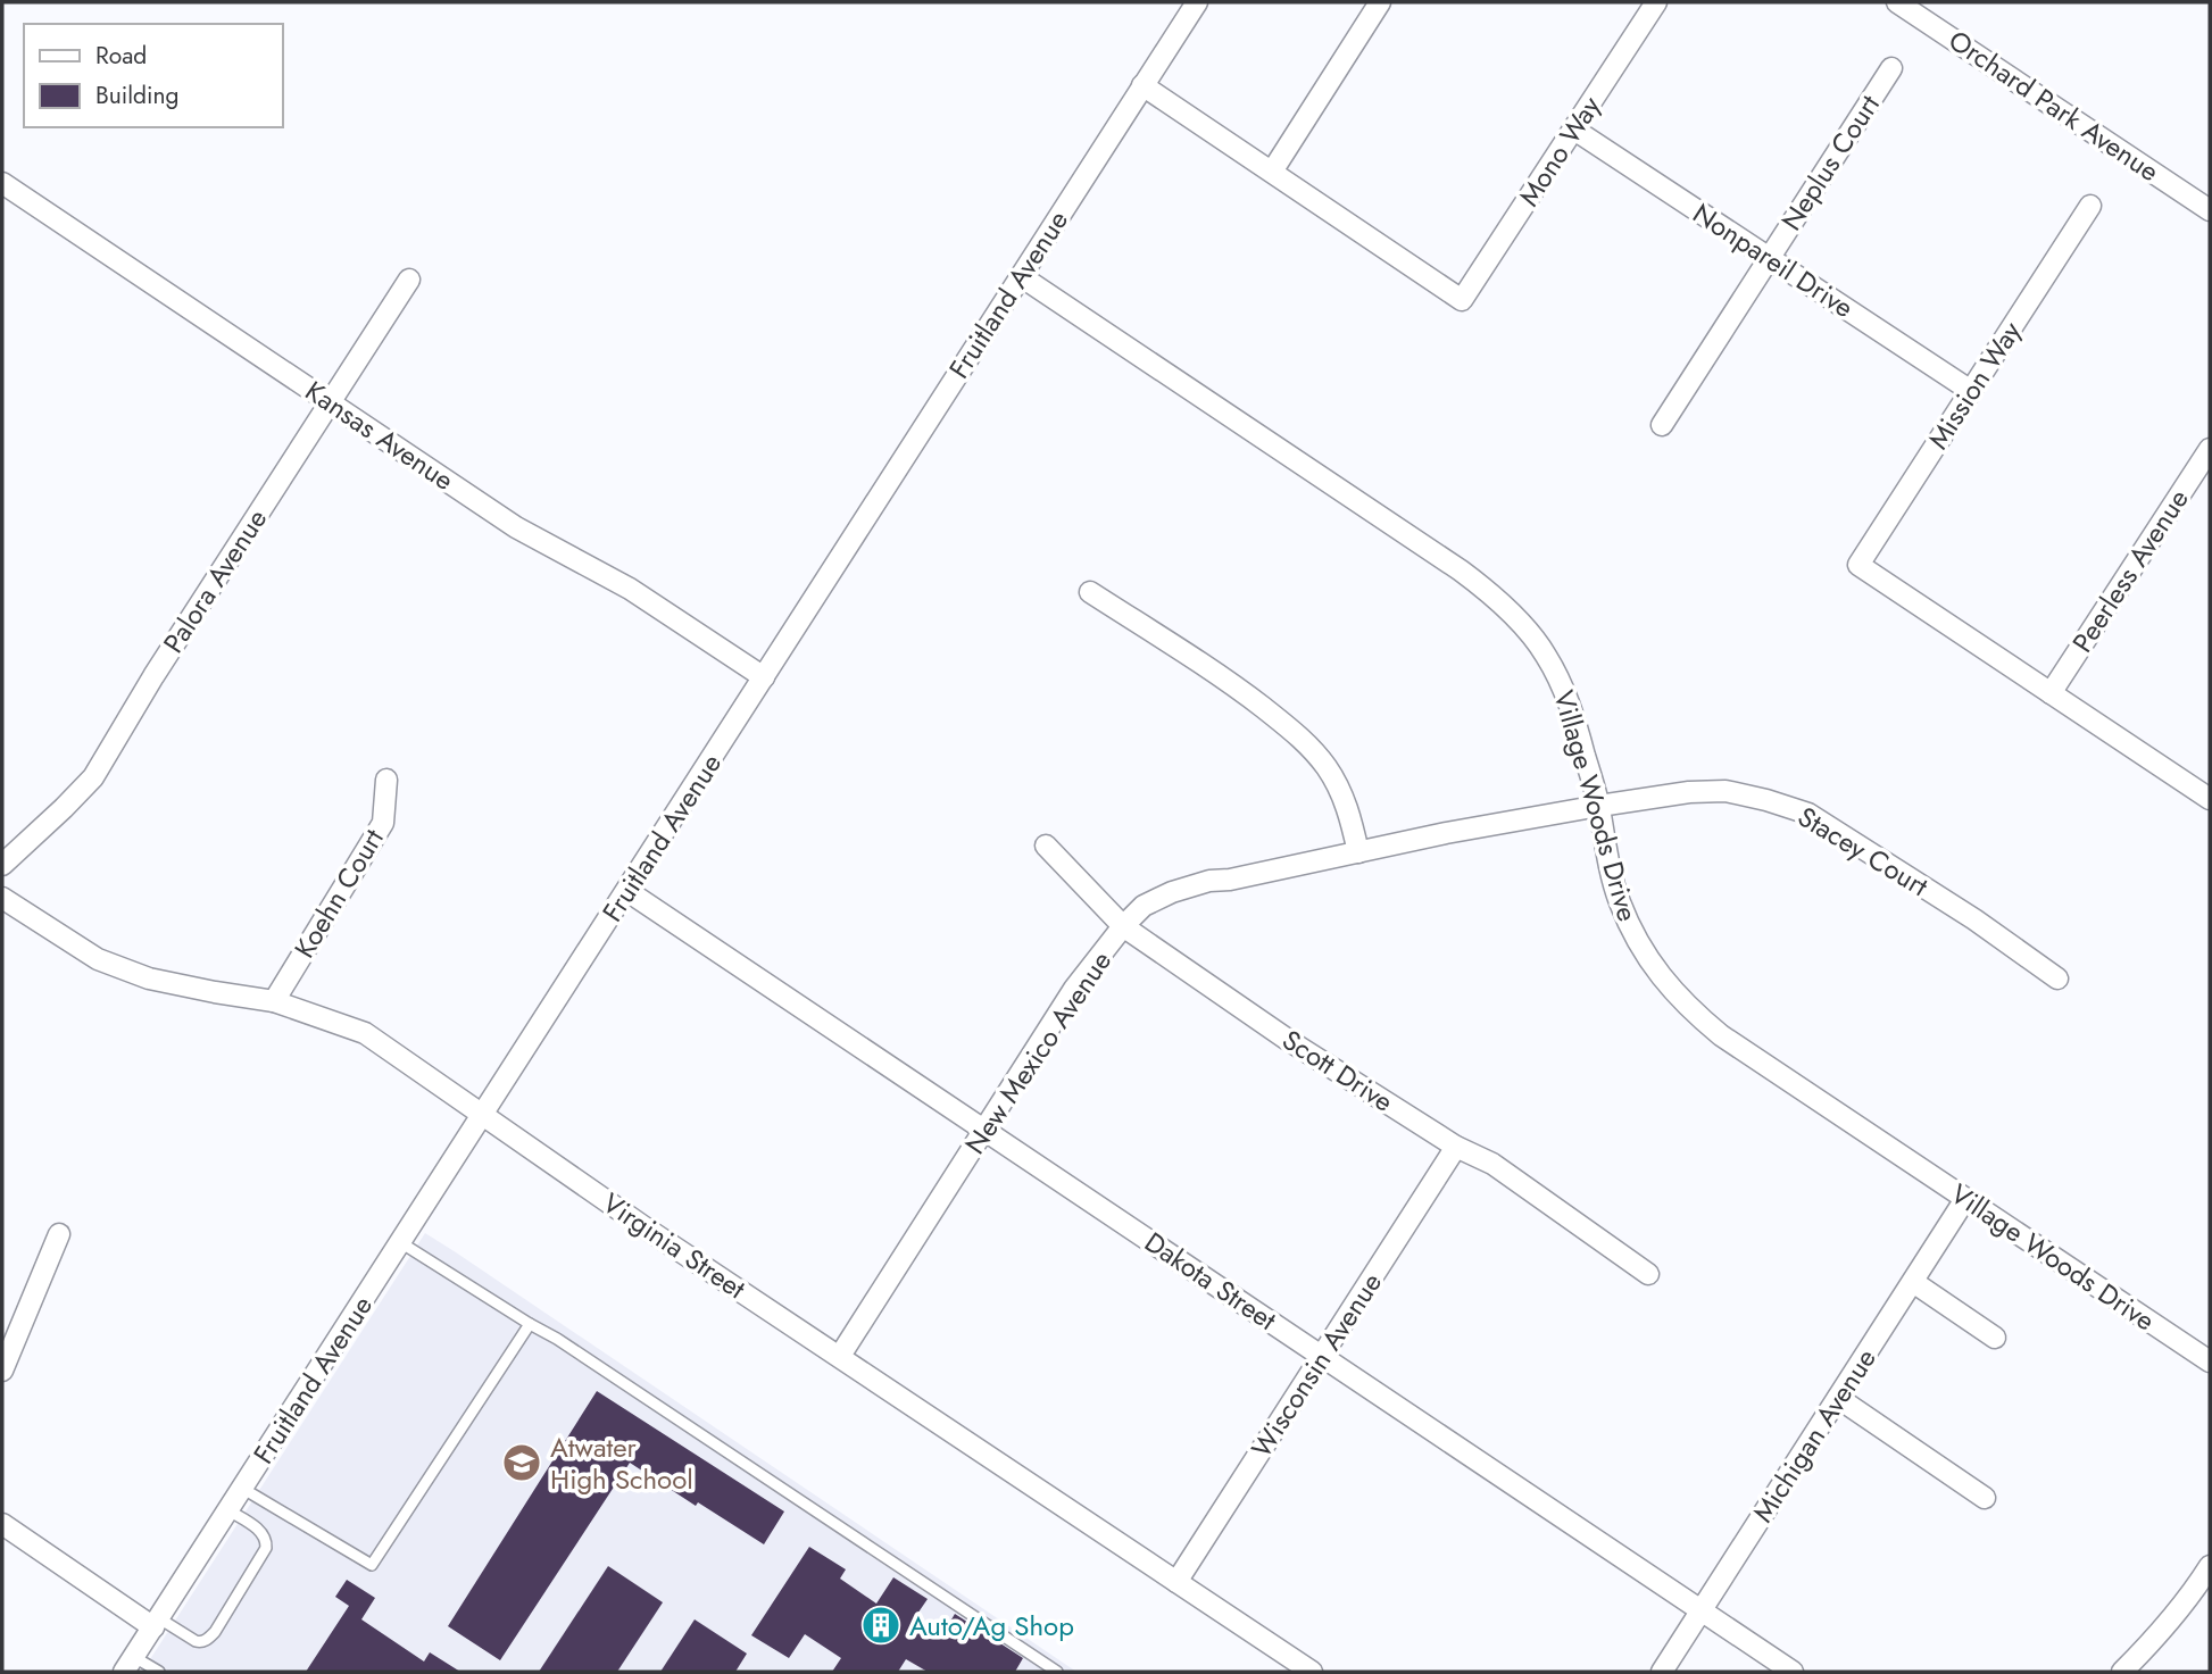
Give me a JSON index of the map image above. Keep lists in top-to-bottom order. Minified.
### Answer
{"streets":{"street":["Orchard Park Avenue","Mono Way","Neplus Court","Nonpareil Drive","Fruitland Avenue","Mission Way","Kansas Avenue","Peerless Avenue","Palora Avenue","Village Woods Drive","Stacey Court","Koehn Court","New Mexico Avenue","Scott Drive","Virginia Street","Dakota Street","Wisconsin Avenue","Michigan Avenue"]},"crossings":[["Mono Way","Nonpareil Drive"],["Neplus Court","Nonpareil Drive"],["Nonpareil Drive","Mission Way"],["Fruitland Avenue","Kansas Avenue"],["Fruitland Avenue","Village Woods Drive"],["Fruitland Avenue","Virginia Street"],["Fruitland Avenue","Dakota Street"],["Mission Way","Peerless Avenue"],["Kansas Avenue","Palora Avenue"],["Village Woods Drive","Stacey Court"],["Village Woods Drive","New Mexico Avenue"],["Village Woods Drive","Michigan Avenue"],["Stacey Court","New Mexico Avenue"],["Koehn Court","Virginia Street"],["New Mexico Avenue","Scott Drive"],["New Mexico Avenue","Virginia Street"],["New Mexico Avenue","Dakota Street"],["Scott Drive","Wisconsin Avenue"],["Virginia Street","Wisconsin Avenue"],["Dakota Street","Wisconsin Avenue"],["Dakota Street","Michigan Avenue"]],"places":{"school or university":["Atwater High School"],"building":["Auto/Ag Shop"]},"legend":["Road","Building"]}
